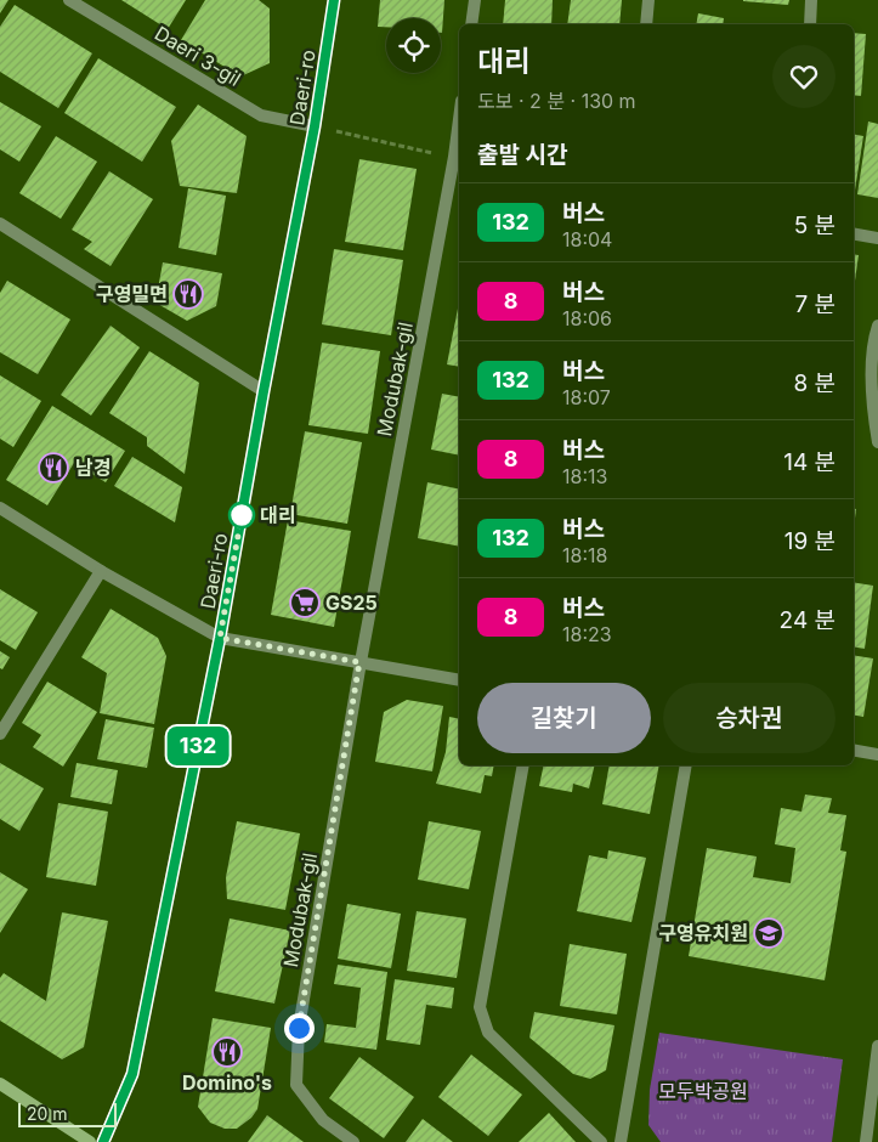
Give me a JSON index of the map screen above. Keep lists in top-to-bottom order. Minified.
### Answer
{"streets":{"main road":["Daeri-ro"],"street":["Daeri 3-gil","Modubak-gil"]},"crossings":[["Daeri 3-gil","Daeri-ro"]],"parks":["모두박공원"],"places":{"restaurant":["구영밀면","남경","Domino's"],"other":["대리"],"supermarket":["GS25"],"school or university":["구영유치원"]},"lines":["bus line 132"],"scale_bar":"20 m","page":{"on_map":"132","heading":[["대리","도보 · 2 분 · 130 m"],"출발 시간"],"list":[{"mark":"132","name":"버스","note":"18:04","value":"5 분"},{"mark":"8","name":"버스","note":"18:06","value":"7 분"},{"mark":"132","name":"버스","note":"18:07","value":"8 분"},{"mark":"8","name":"버스","note":"18:13","value":"14 분"},{"mark":"132","name":"버스","note":"18:18","value":"19 분"},{"mark":"8","name":"버스","note":"18:23","value":"24 분"}],"buttons":["길찾기","승차권"],"scale":"20 m"}}
